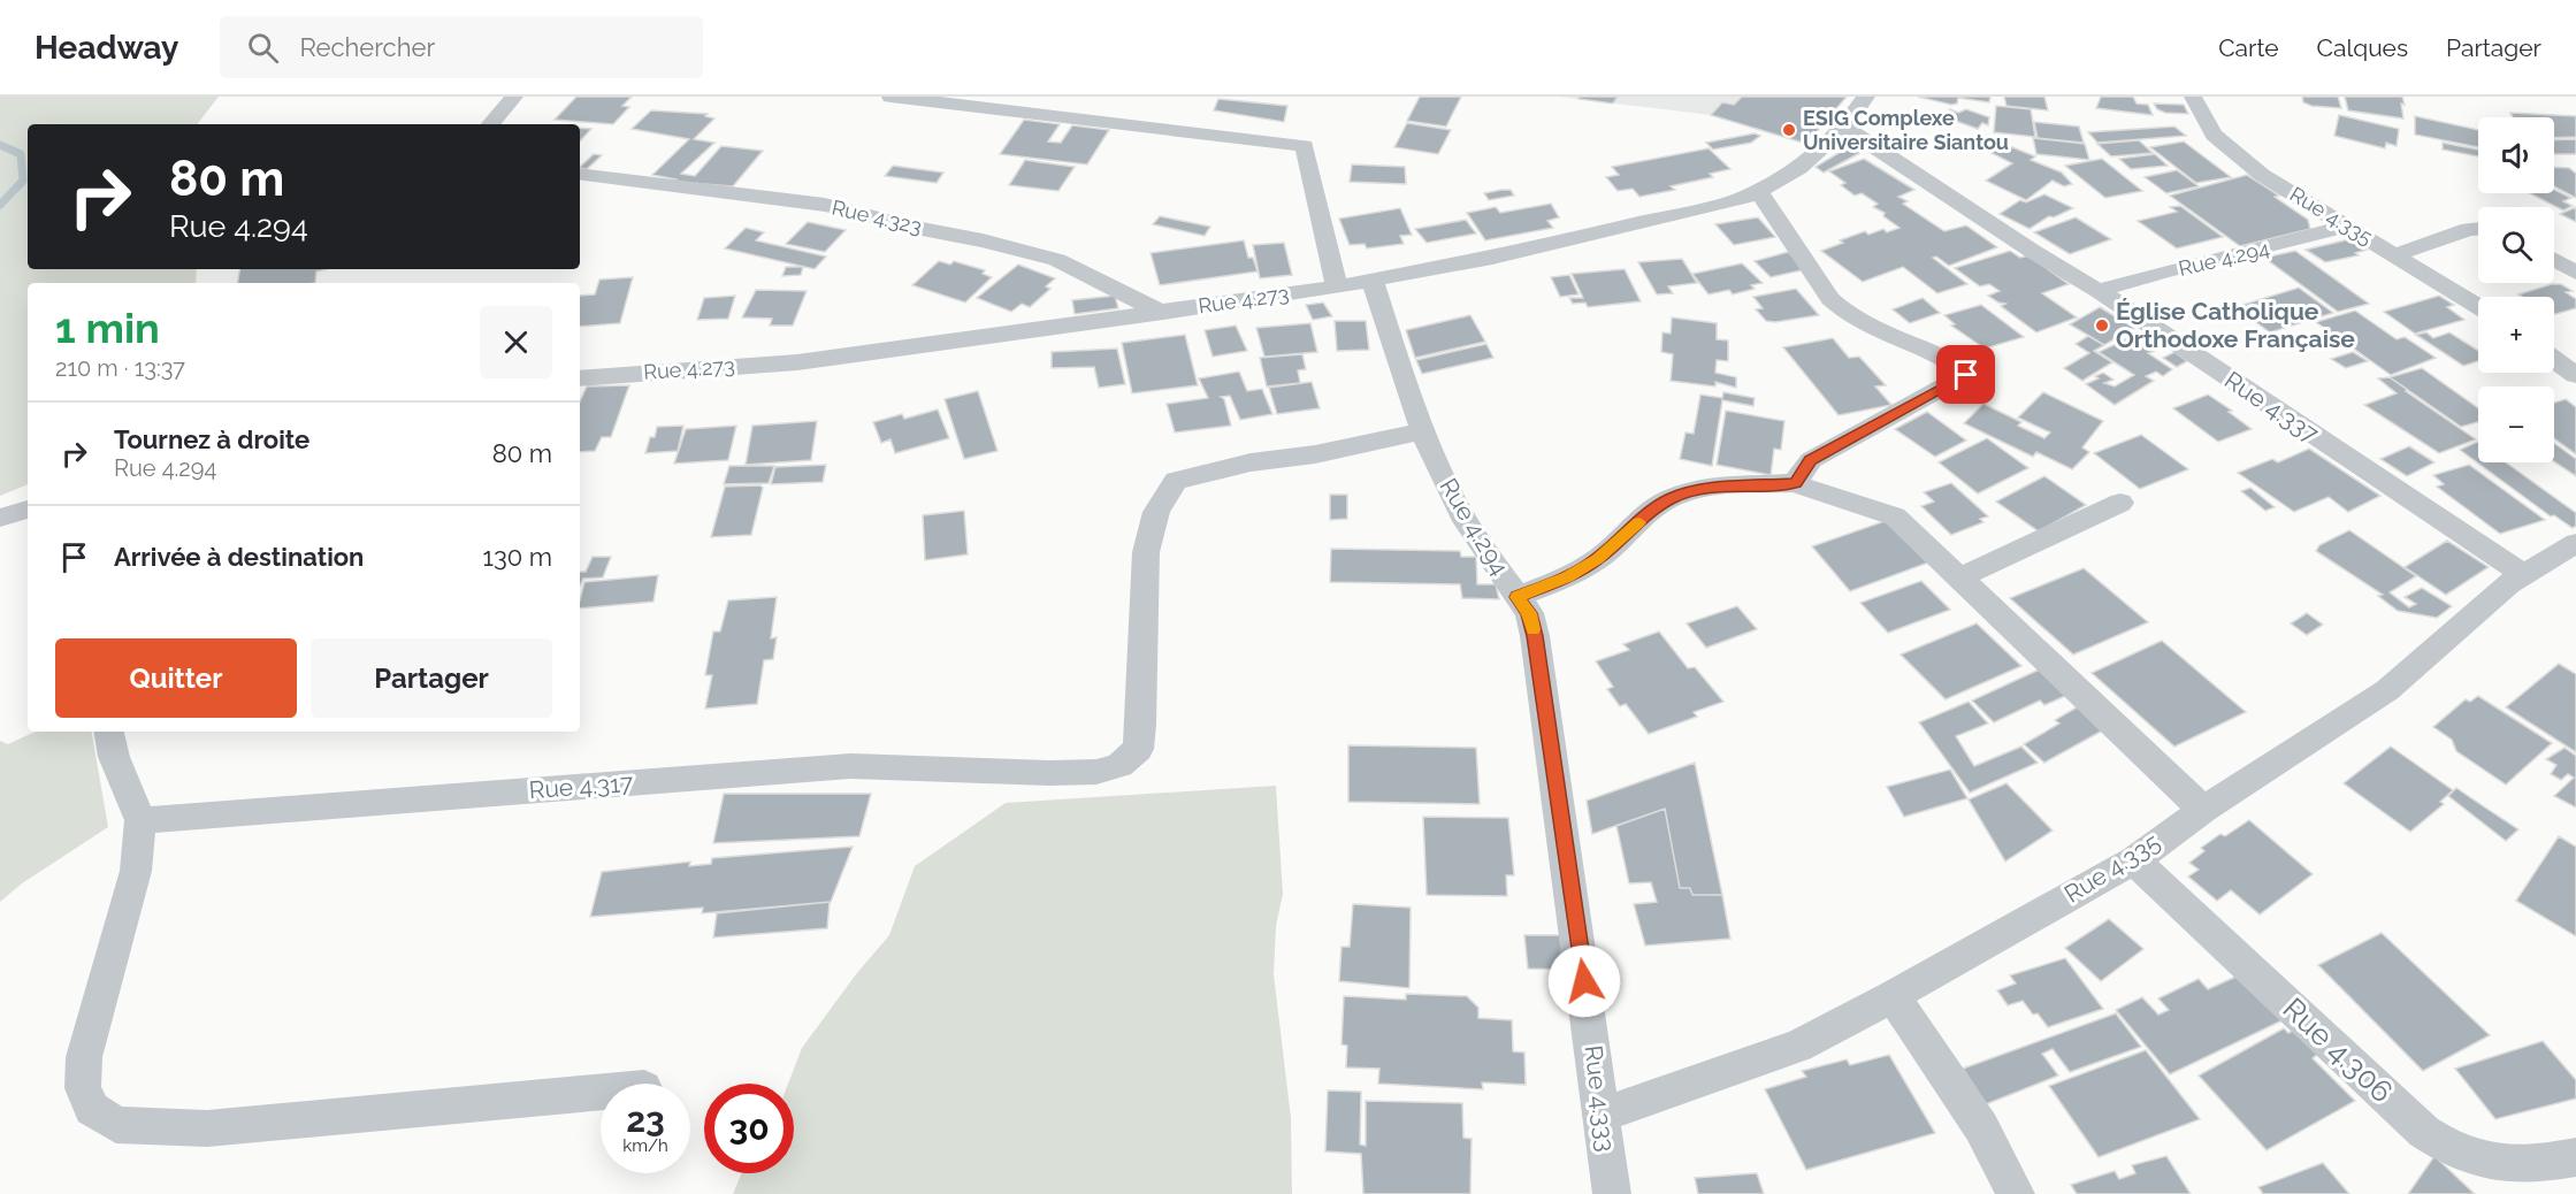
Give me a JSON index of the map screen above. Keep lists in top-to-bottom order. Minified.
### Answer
{"streets":{"street":["Rue 4.335","Rue 4.323","Rue 4.294","Rue 4.273","Rue 4.337","Rue 4.317","Rue 4.306","Rue 4.333"]},"crossings":[["Rue 4.335","Rue 4.294"],["Rue 4.335","Rue 4.337"],["Rue 4.335","Rue 4.306"],["Rue 4.335","Rue 4.333"],["Rue 4.323","Rue 4.273"],["Rue 4.294","Rue 4.273"],["Rue 4.294","Rue 4.337"],["Rue 4.294","Rue 4.317"],["Rue 4.294","Rue 4.333"],["Rue 4.273","Rue 4.337"]],"places":["ESIG Complexe Universitaire Siantou","Église Catholique Orthodoxe Française"],"page":{"header":"Headway","search":"Rechercher","nav":["Carte","Calques","Partager"],"map_buttons":["+","−"],"turn":["80 m","Rue 4.294"],"heading":["1 min","210 m · 13:37"],"list":[{"name":"Tournez à droite","note":"Rue 4.294","value":"80 m"},{"name":"Arrivée à destination","value":"130 m"}],"buttons":["Quitter","Partager"],"speed":"23 km/h","limit":"30"}}
